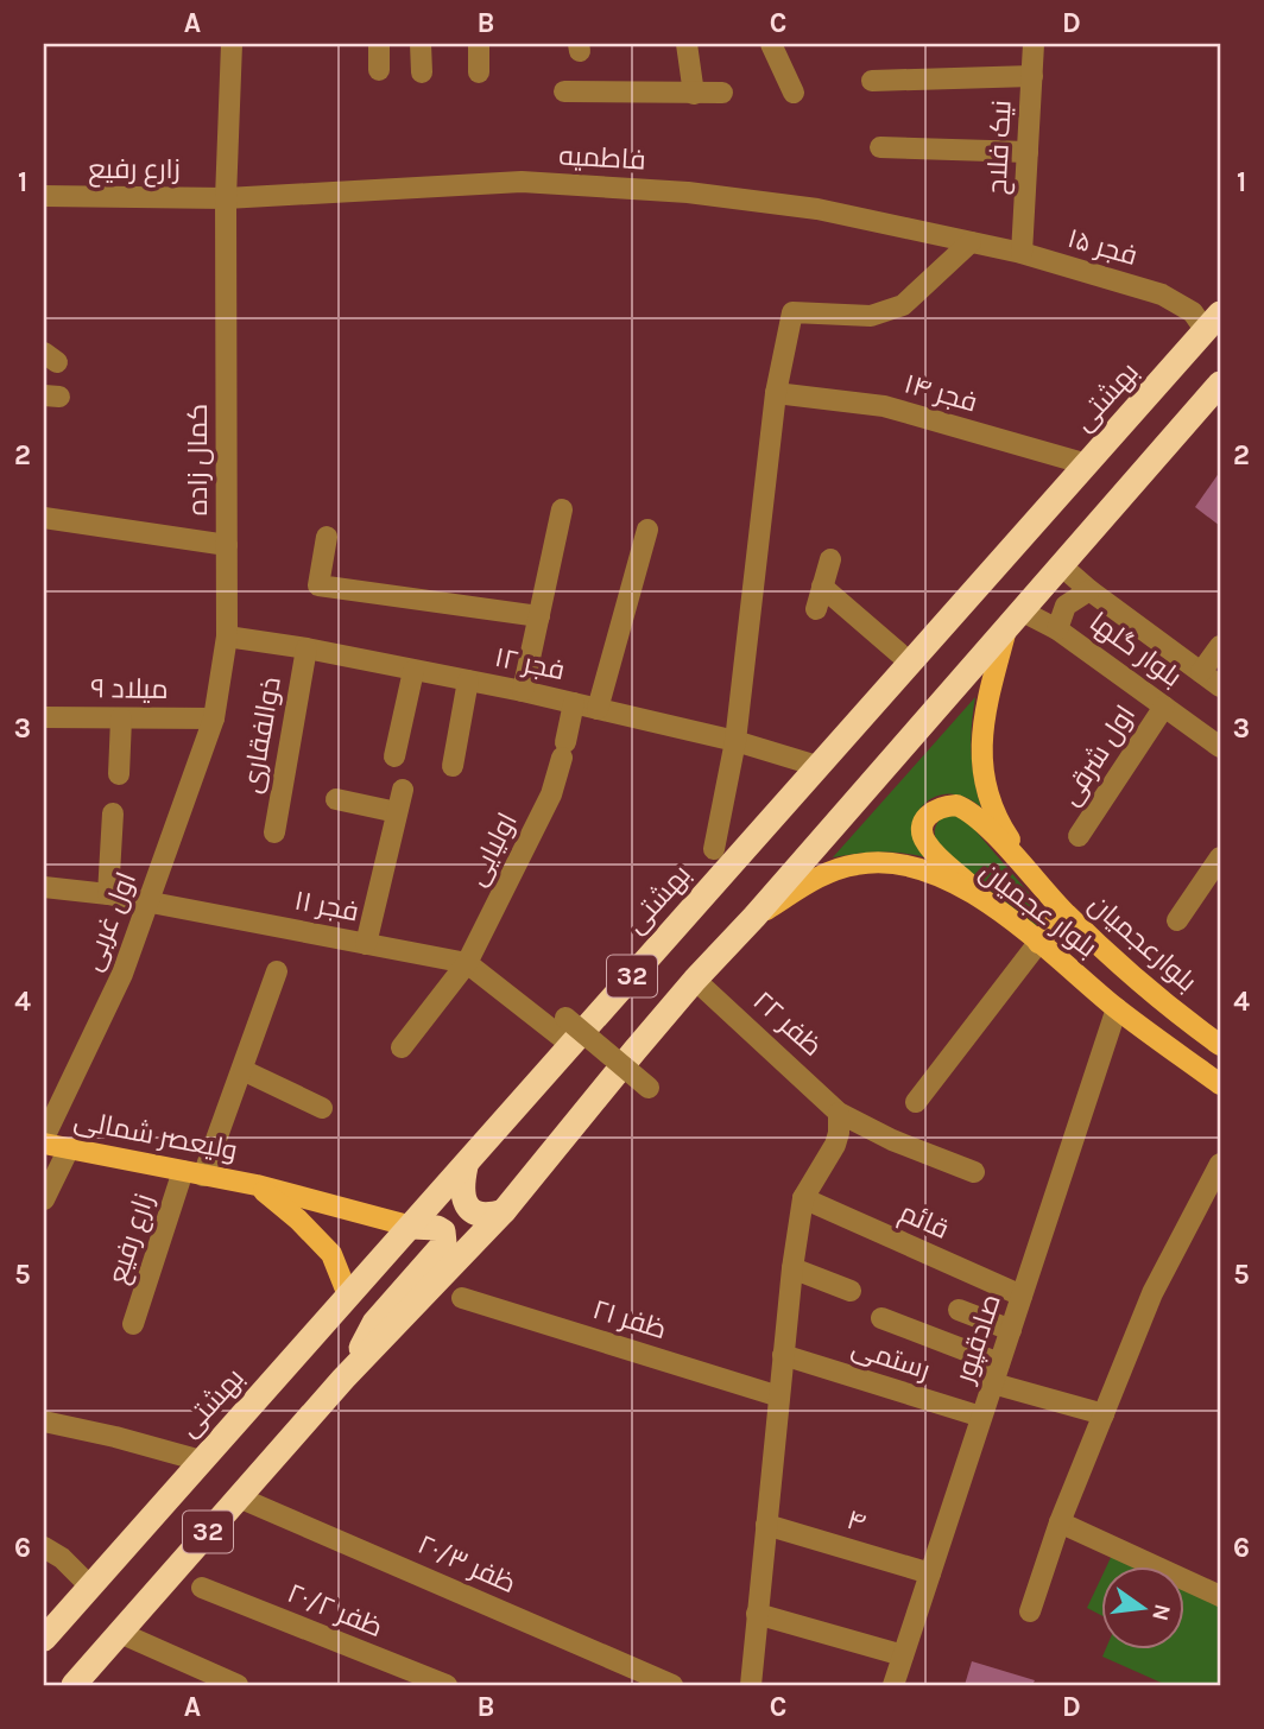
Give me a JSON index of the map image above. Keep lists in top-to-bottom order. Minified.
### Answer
{"streets":{"highway":["بهشتی","32"],"main road":["بلوار عجمیان","بلوارعجمیان","ولیعصر شمالی"],"street":["نیک فلاح","فاطمیه","زارع رفیع","فجر ۱۵","فجر ۱۴","کمال زاده","بلوار گلها","فجر ۱۲","میلاد ۹","ذوالفقاری","اول شرقی","اولیایی","فجر ۱۱","اول غربی","ظفر ۲۲","قائم","ظفر ۲۱","صادقپور","رستمی","۴","ظفر ۲۰/۳","ظفر ۲۰/۲"]},"crossings":[["نیک فلاح","فجر ۱۵"],["فاطمیه","زارع رفیع"],["فاطمیه","فجر ۱۵"],["فاطمیه","کمال زاده"],["زارع رفیع","کمال زاده"],["زارع رفیع","ولیعصر شمالی"],["فجر ۱۵","بهشتی"],["فجر ۱۴","بهشتی"],["بهشتی","فجر ۱۲"],["بهشتی","فجر ۱۱"],["بهشتی","ولیعصر شمالی"],["کمال زاده","فجر ۱۲"],["کمال زاده","میلاد ۹"],["کمال زاده","اول غربی"],["بلوار گلها","اول شرقی"],["بلوار گلها","بلوار عجمیان"],["بلوار گلها","32"],["فجر ۱۲","ذوالفقاری"],["فجر ۱۲","اولیایی"],["میلاد ۹","اول غربی"],["اولیایی","فجر ۱۱"],["فجر ۱۱","اول غربی"],["بلوار عجمیان","بلوارعجمیان"],["بلوار عجمیان","32"],["بلوار عجمیان","صادقپور"],["اول غربی","ولیعصر شمالی"],["32","ظفر ۲۲"],["32","ظفر ۲۰/۳"],["قائم","صادقپور"],["صادقپور","رستمی"],["صادقپور","۴"]],"north":"right","grid":{"columns":["A","B","C","D"],"rows":["1","2","3","4","5","6"]}}
